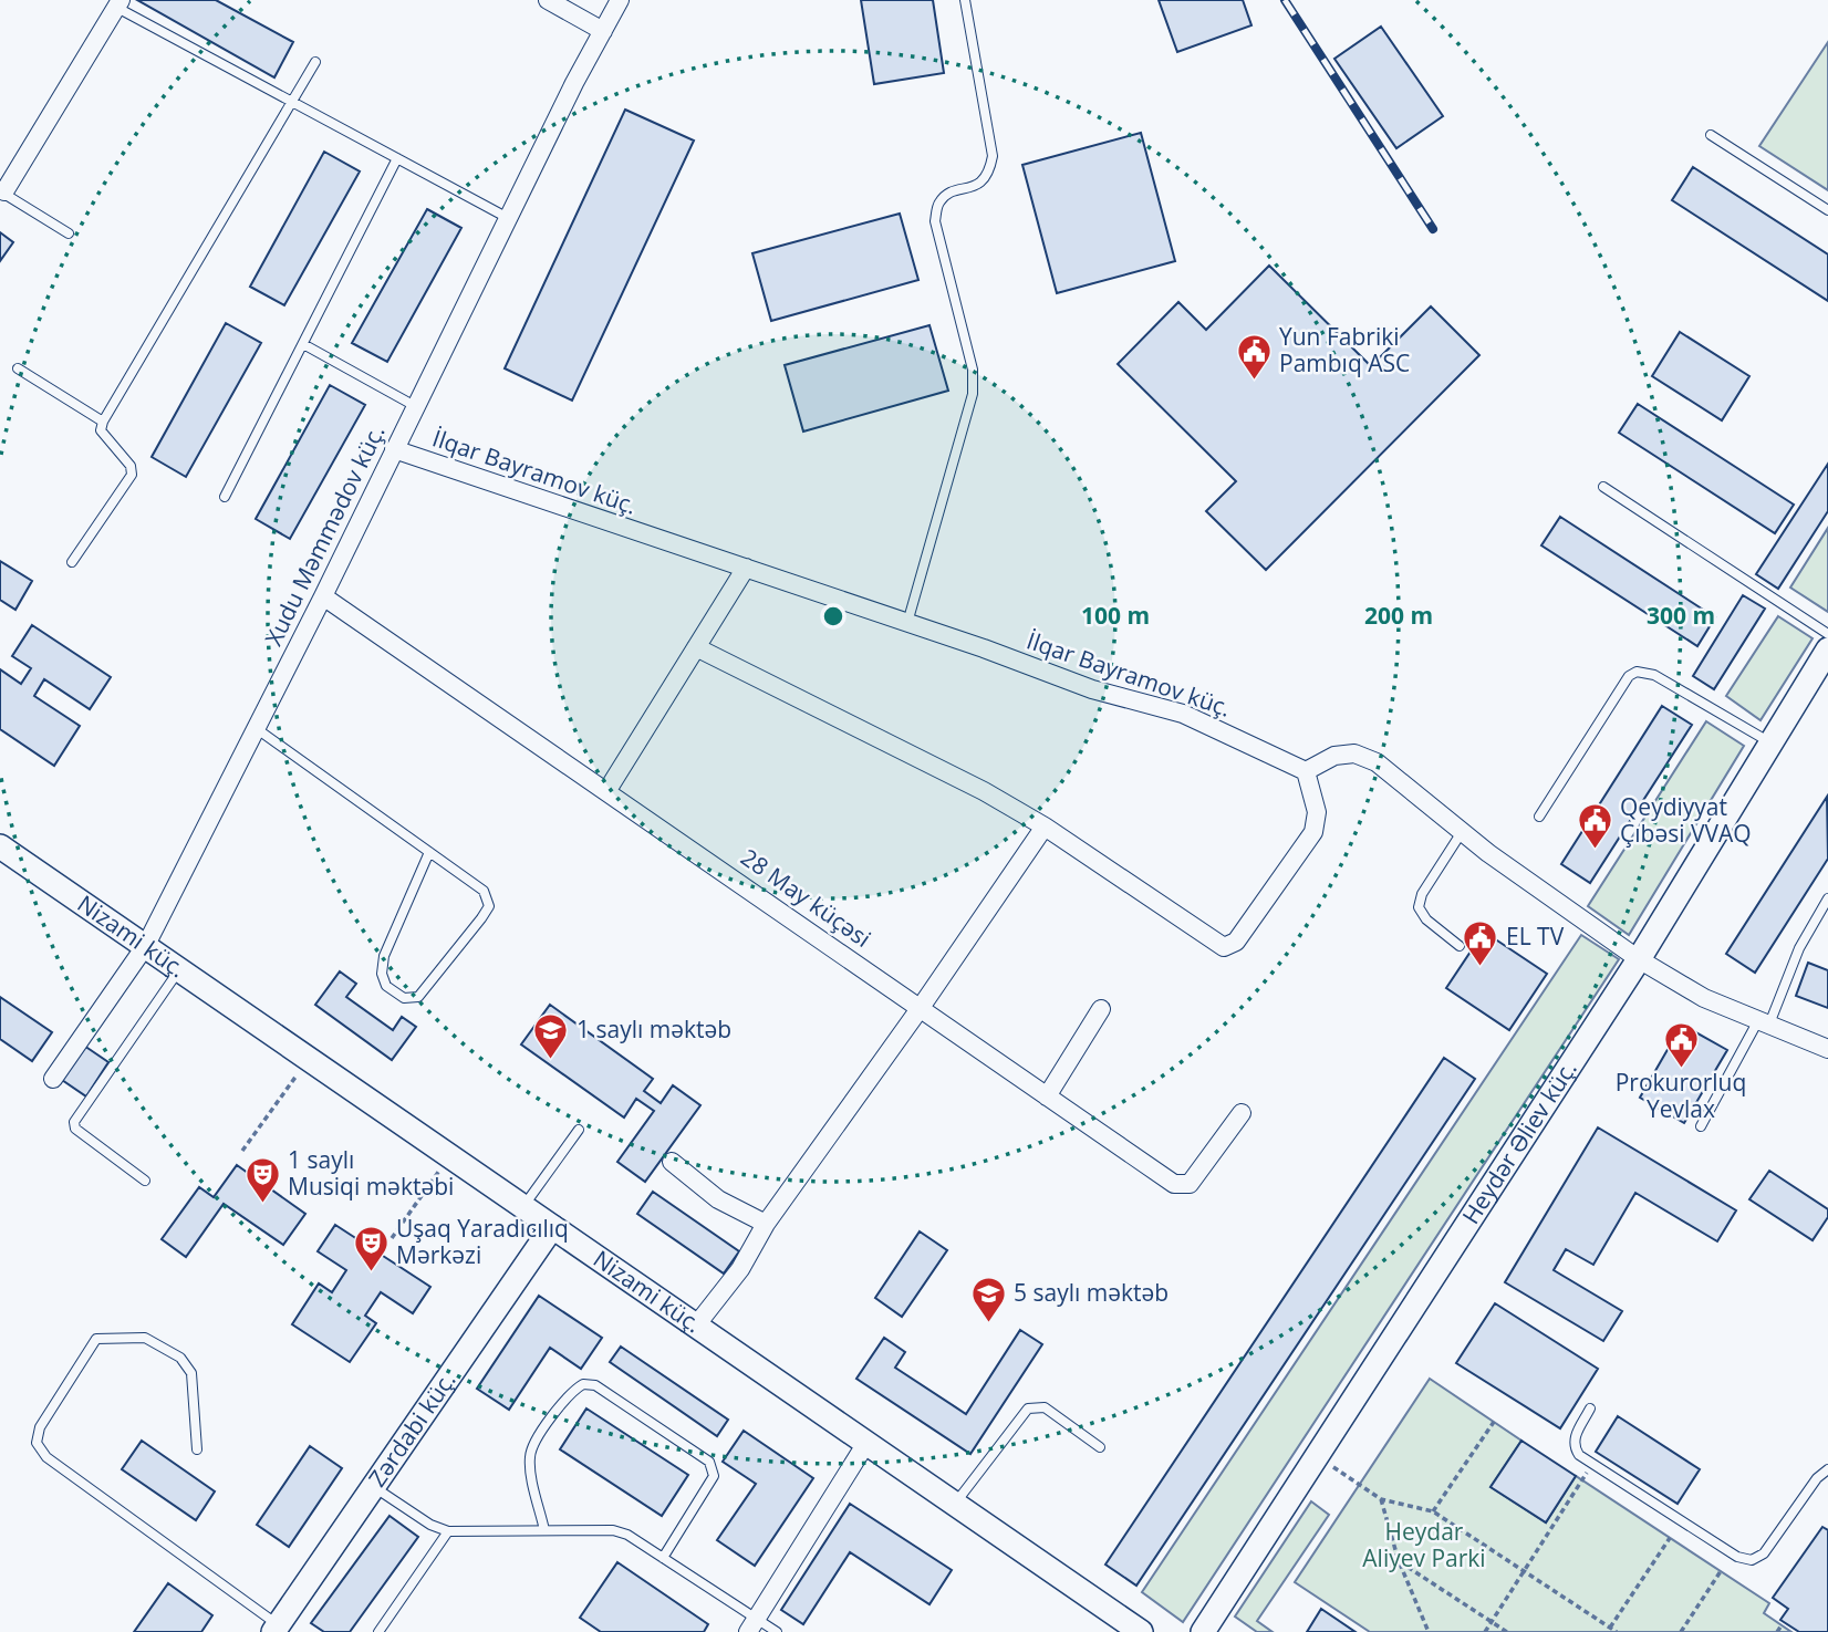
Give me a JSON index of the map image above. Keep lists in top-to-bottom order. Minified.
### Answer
{"streets":{"street":["İlqar Bayramov küç.","Xudu Məmmədov küç.","28 May küçəsi","Nizami küç.","Heydər Əliev küç.","Zərdabi küç."]},"crossings":[["İlqar Bayramov küç.","Xudu Məmmədov küç."],["Xudu Məmmədov küç.","28 May küçəsi"],["Xudu Məmmədov küç.","Nizami küç."],["Nizami küç.","Zərdabi küç."]],"parks":["Heydar Aliyev Parki"],"places":{"public building":["Yun Fabriki Pambıq ASC","Qeydiyyat Çıbəsi VVAQ","EL TV","Prokurorluq Yevlax"],"school or university":["1 saylı məktəb","5 saylı məktəb"],"theatre":["1 saylı Musiqi məktəbi","Uşaq Yaradıcılıq Mərkəzi"]},"rings":["100 m","200 m","300 m"]}
